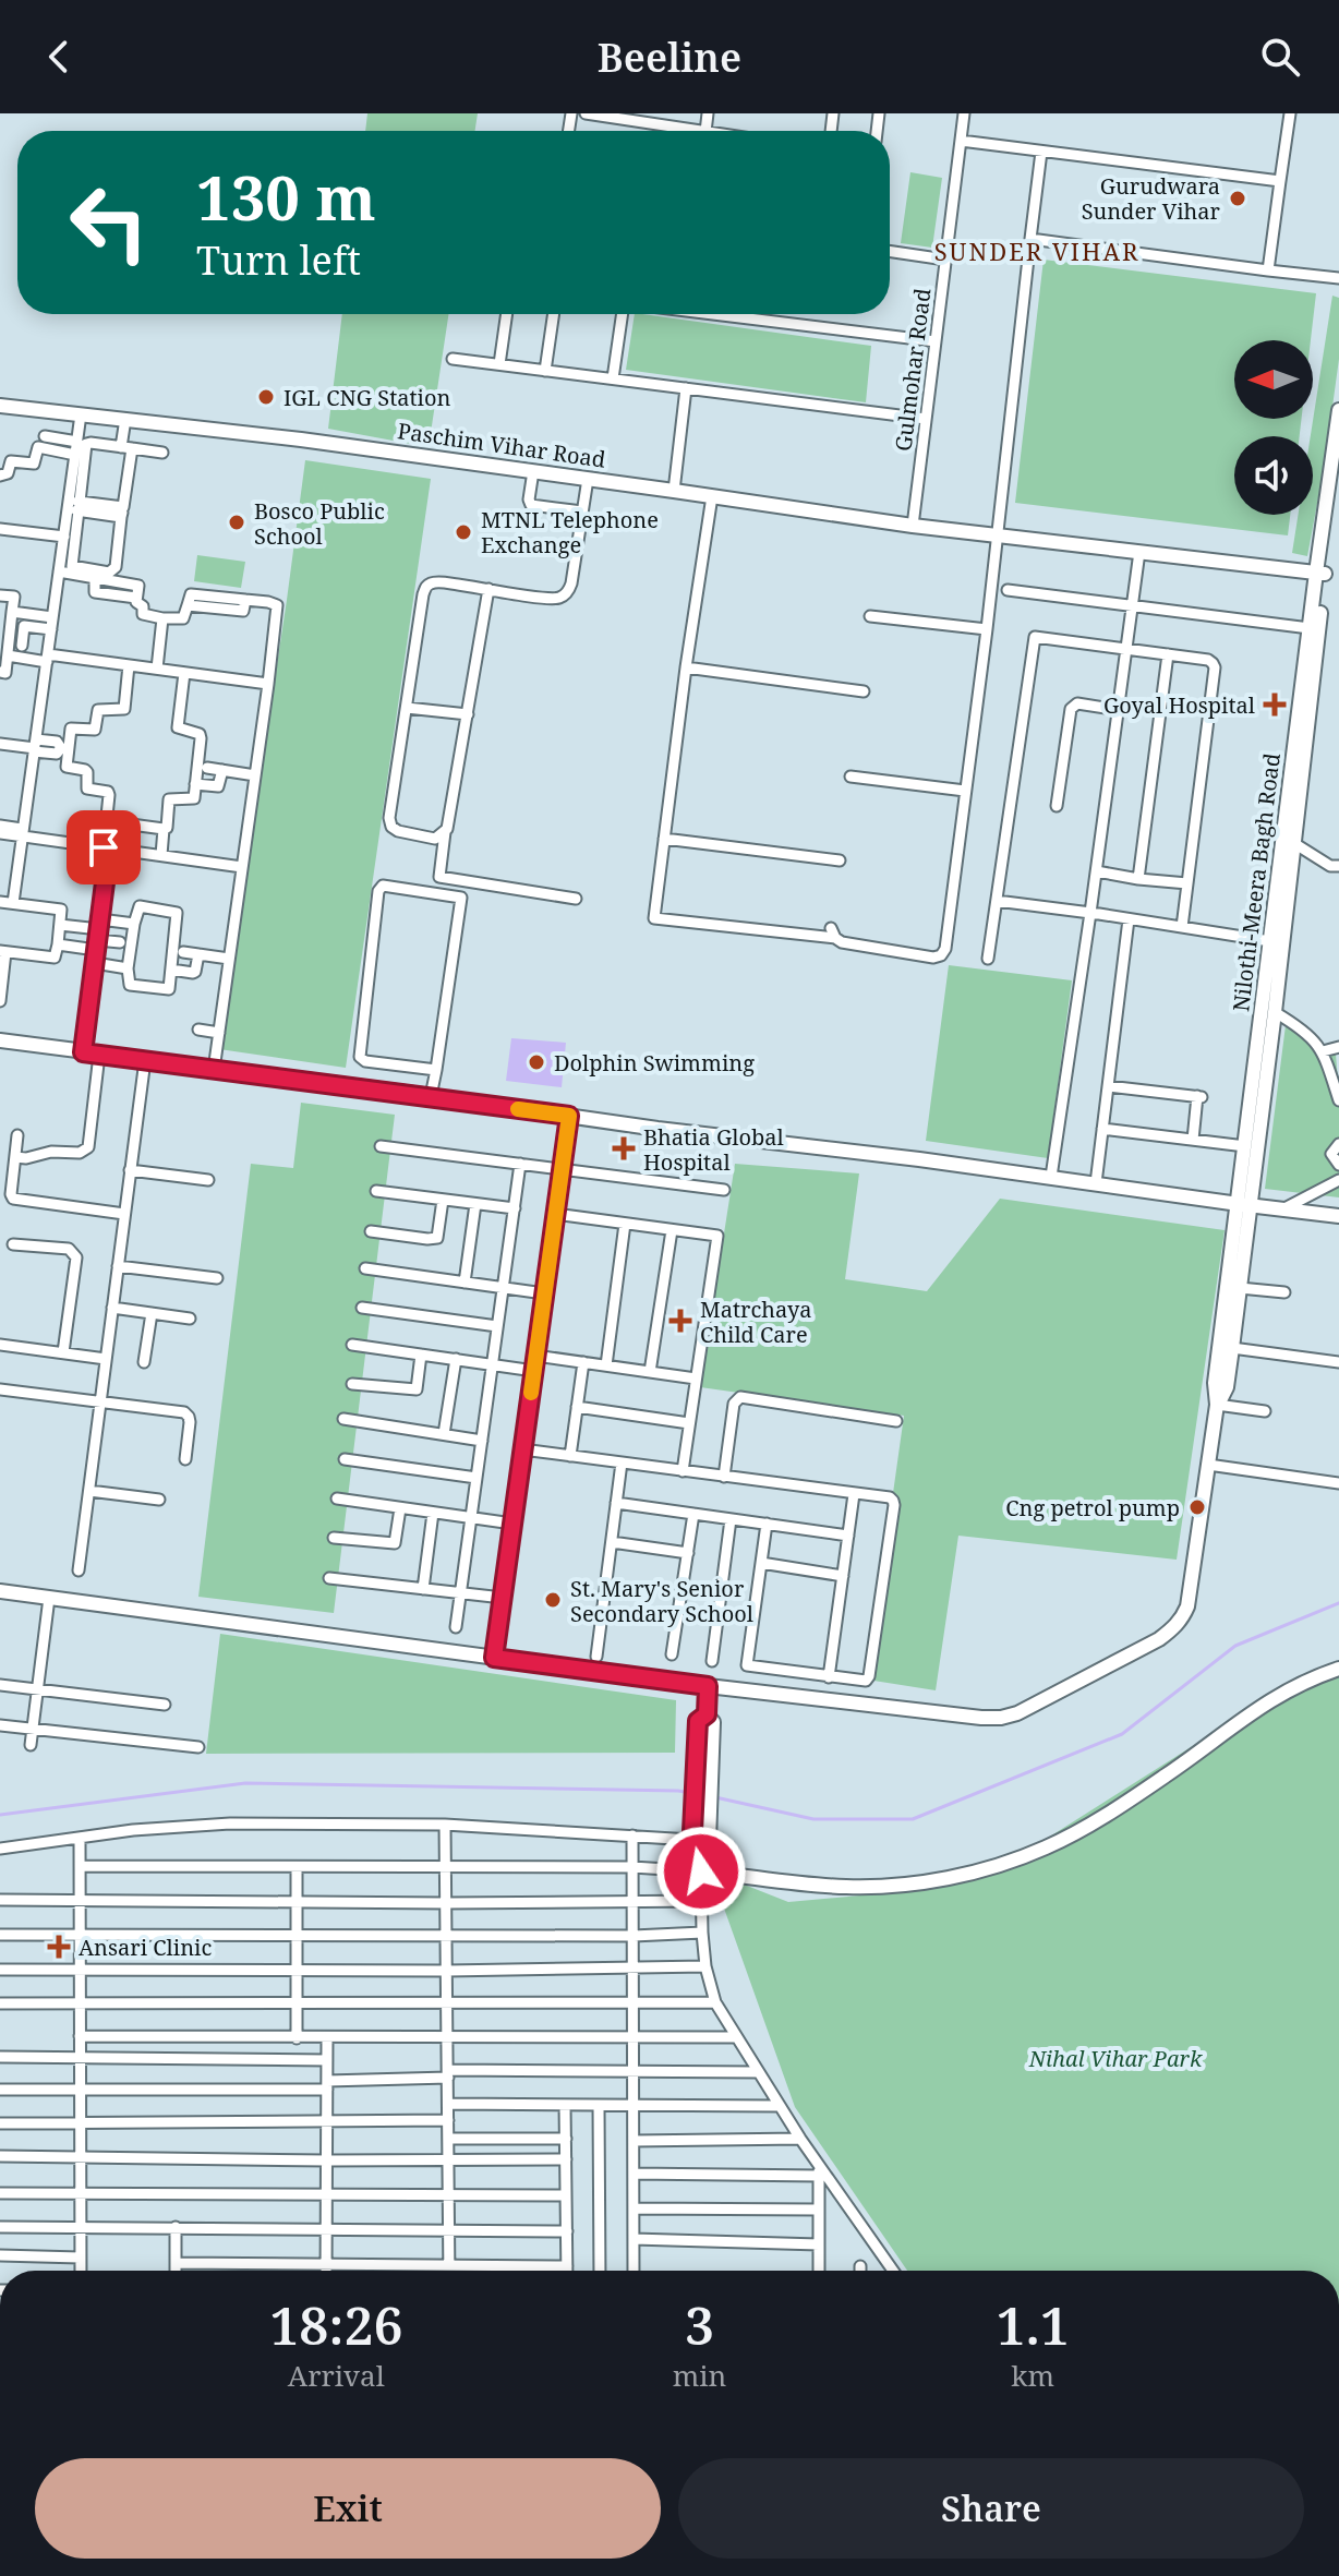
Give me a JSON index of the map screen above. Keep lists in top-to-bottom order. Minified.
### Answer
{"streets":{"street":["Gulmohar Road","Paschim Vihar Road","Nilothi-Meera Bagh Road"]},"crossings":[["Gulmohar Road","Paschim Vihar Road"],["Paschim Vihar Road","Nilothi-Meera Bagh Road"]],"districts":["SUNDER VIHAR"],"parks":["Nihal Vihar Park"],"places":{"other":["Gurudwara Sunder Vihar","IGL CNG Station","Bosco Public School","MTNL Telephone Exchange","Dolphin Swimming","Cng petrol pump","St. Mary's Senior Secondary School"],"health":["Goyal Hospital","Bhatia Global Hospital","Matrchaya Child Care","Ansari Clinic"]},"north":"left","page":{"header":"Beeline","turn":["130 m","Turn left"],"eta":["18:26","Arrival","3","min","1.1","km"],"buttons":["Exit","Share"]}}
